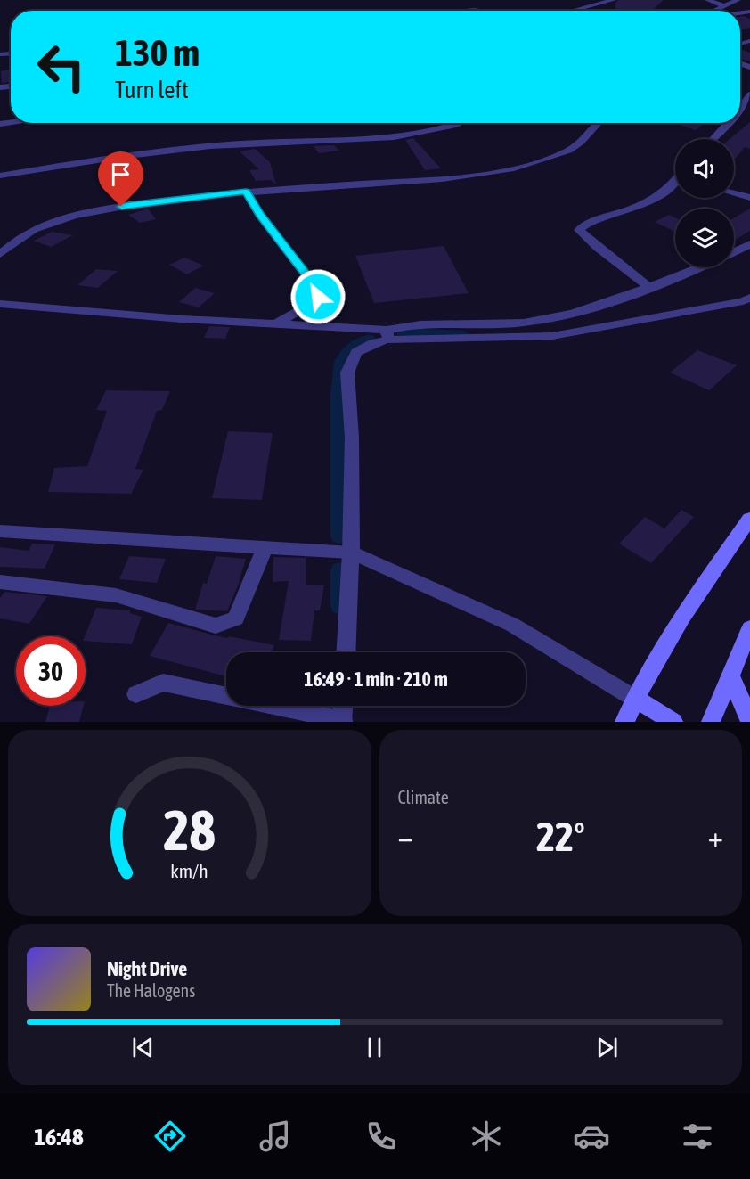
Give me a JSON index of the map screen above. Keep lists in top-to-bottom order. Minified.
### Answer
{"page":{"turn":["130 m","Turn left"],"limit":"30","trip":"16:49 · 1 min · 210 m","tile":"Climate","heat":["−","22°","+"],"song":["Night Drive","The Halogens"],"tabs":"16:48","gauge":["28","km/h"]}}
